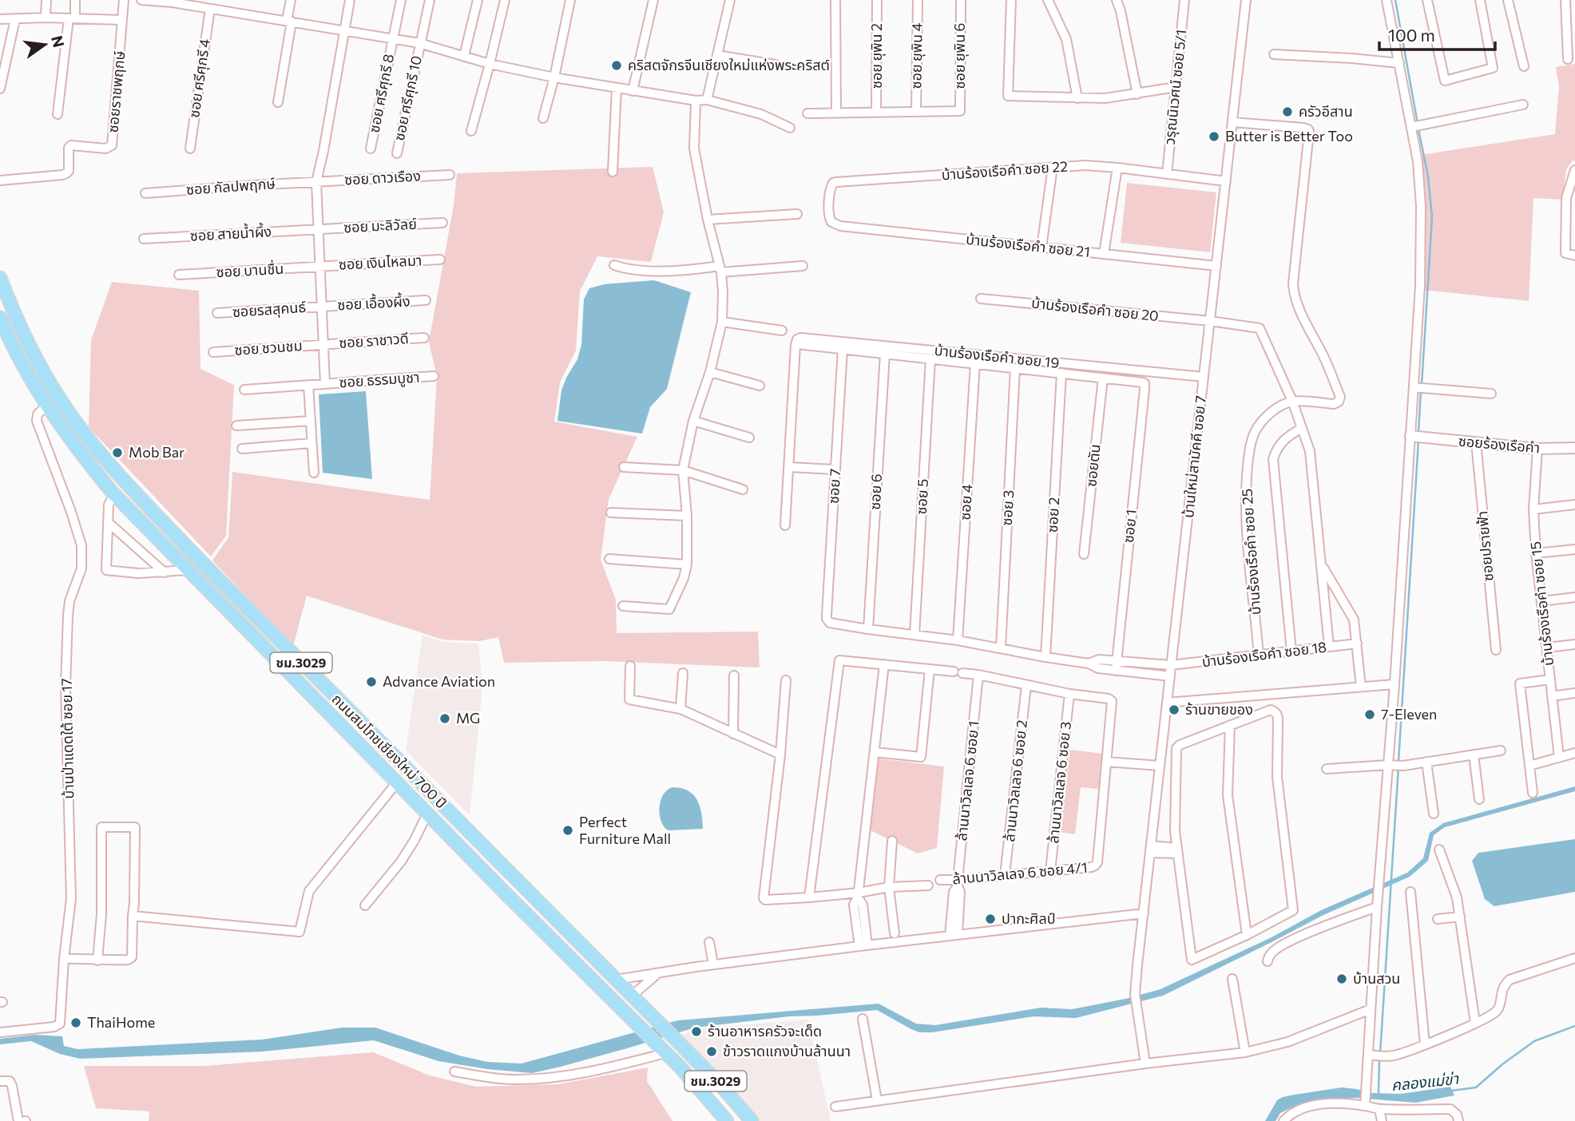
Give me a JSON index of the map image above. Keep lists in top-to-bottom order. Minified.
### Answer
{"streets":{"main road":["ชม.3029","ถนนสมโภชเชียงใหม่ 700 ปี"],"street":["ซอย ยุพิน 2","ซอย ยุพิน 4","ซอย ยุพิน 6","ซอย ศรีศุกรี 4","วรุณนิเวศน์ ซอย 5/1","ซอยราชพฤกษ์","ซอย ศรีศุกรี 8","ซอย ศรีศุกรี 10","บ้านร้องเรือคำ ซอย 22","ซอย ดาวเรือง","ซอย กัลปพฤกษ์","ซอย มะลิวัลย์","ซอย สายน้ำผึ้ง","บ้านร้องเรือคำ ซอย 21","ซอย เงินไหลมา","ซอย บานชื่น","ซอย เอื้องผึ้ง","ซอยรสสุคนธ์","บ้านร้องเรือคำ ซอย 20","ซอย ราชาวดี","ซอย ชวนชม","บ้านร้องเรือคำ ซอย 19","ซอย ธรรมบูชา","ซอยร้องเรือคำ","บ้านใหม่สามัคคี ซอย 7","ซอยตัน","ซอย 7","ซอย 6","ซอย 5","ซอย 4","ซอย 3","ซอย 2","ซอย 1","ซอยปรายฟ้า","บ้านร้องเรือคำ ซอย 25","บ้านร้องเรือคำ ซอย 15","บ้านร้องเรือคำ ซอย 18","บ้านป่าแดดใต้ ซอย 17","ล้านนาวิลเลจ 6 ซอย 1","ล้านนาวิลเลจ 6 ซอย 2","ล้านนาวิลเลจ 6 ซอย 3","ล้านนาวิลเลจ 6 ซอย 4/1"]},"crossings":[["ซอย ยุพิน 4","ซอย ยุพิน 6"],["วรุณนิเวศน์ ซอย 5/1","บ้านร้องเรือคำ ซอย 22"],["บ้านร้องเรือคำ ซอย 22","บ้านร้องเรือคำ ซอย 21"],["บ้านร้องเรือคำ ซอย 22","บ้านใหม่สามัคคี ซอย 7"],["ซอย ดาวเรือง","ซอย กัลปพฤกษ์"],["ซอย มะลิวัลย์","ซอย สายน้ำผึ้ง"],["บ้านร้องเรือคำ ซอย 21","บ้านใหม่สามัคคี ซอย 7"],["ซอย เงินไหลมา","ซอย บานชื่น"],["ซอย เอื้องผึ้ง","ซอยรสสุคนธ์"],["บ้านร้องเรือคำ ซอย 20","บ้านใหม่สามัคคี ซอย 7"],["บ้านร้องเรือคำ ซอย 20","บ้านร้องเรือคำ ซอย 25"],["ซอย ราชาวดี","ซอย ชวนชม"],["บ้านร้องเรือคำ ซอย 19","บ้านใหม่สามัคคี ซอย 7"],["ซอยร้องเรือคำ","ซอยปรายฟ้า"],["ซอยร้องเรือคำ","บ้านร้องเรือคำ ซอย 15"],["บ้านใหม่สามัคคี ซอย 7","บ้านร้องเรือคำ ซอย 18"],["ซอยตัน","ซอย 1"],["ซอย 7","ซอย 6"],["ซอย 1","บ้านร้องเรือคำ ซอย 18"],["บ้านร้องเรือคำ ซอย 25","บ้านร้องเรือคำ ซอย 18"],["บ้านป่าแดดใต้ ซอย 17","ถนนสมโภชเชียงใหม่ 700 ปี"],["ล้านนาวิลเลจ 6 ซอย 1","ล้านนาวิลเลจ 6 ซอย 4/1"],["ล้านนาวิลเลจ 6 ซอย 2","ล้านนาวิลเลจ 6 ซอย 4/1"],["ล้านนาวิลเลจ 6 ซอย 3","ล้านนาวิลเลจ 6 ซอย 4/1"]],"water":["คลองแม่ข่า"],"places":["คริสตจักรจีนเชียงใหม่แห่งพระคริสต์","ครัวอีสาน","Butter is Better Too","Mob Bar","Advance Aviation","ร้านขายของ","7-Eleven","MG","Perfect Furniture Mall","ปากะศิลป์","บ้านสวน","ThaiHome","ร้านอาหารครัวจะเด็ด","ข้าวราดแกงบ้านล้านนา"],"scale_bar":"100 m","north":"right"}
